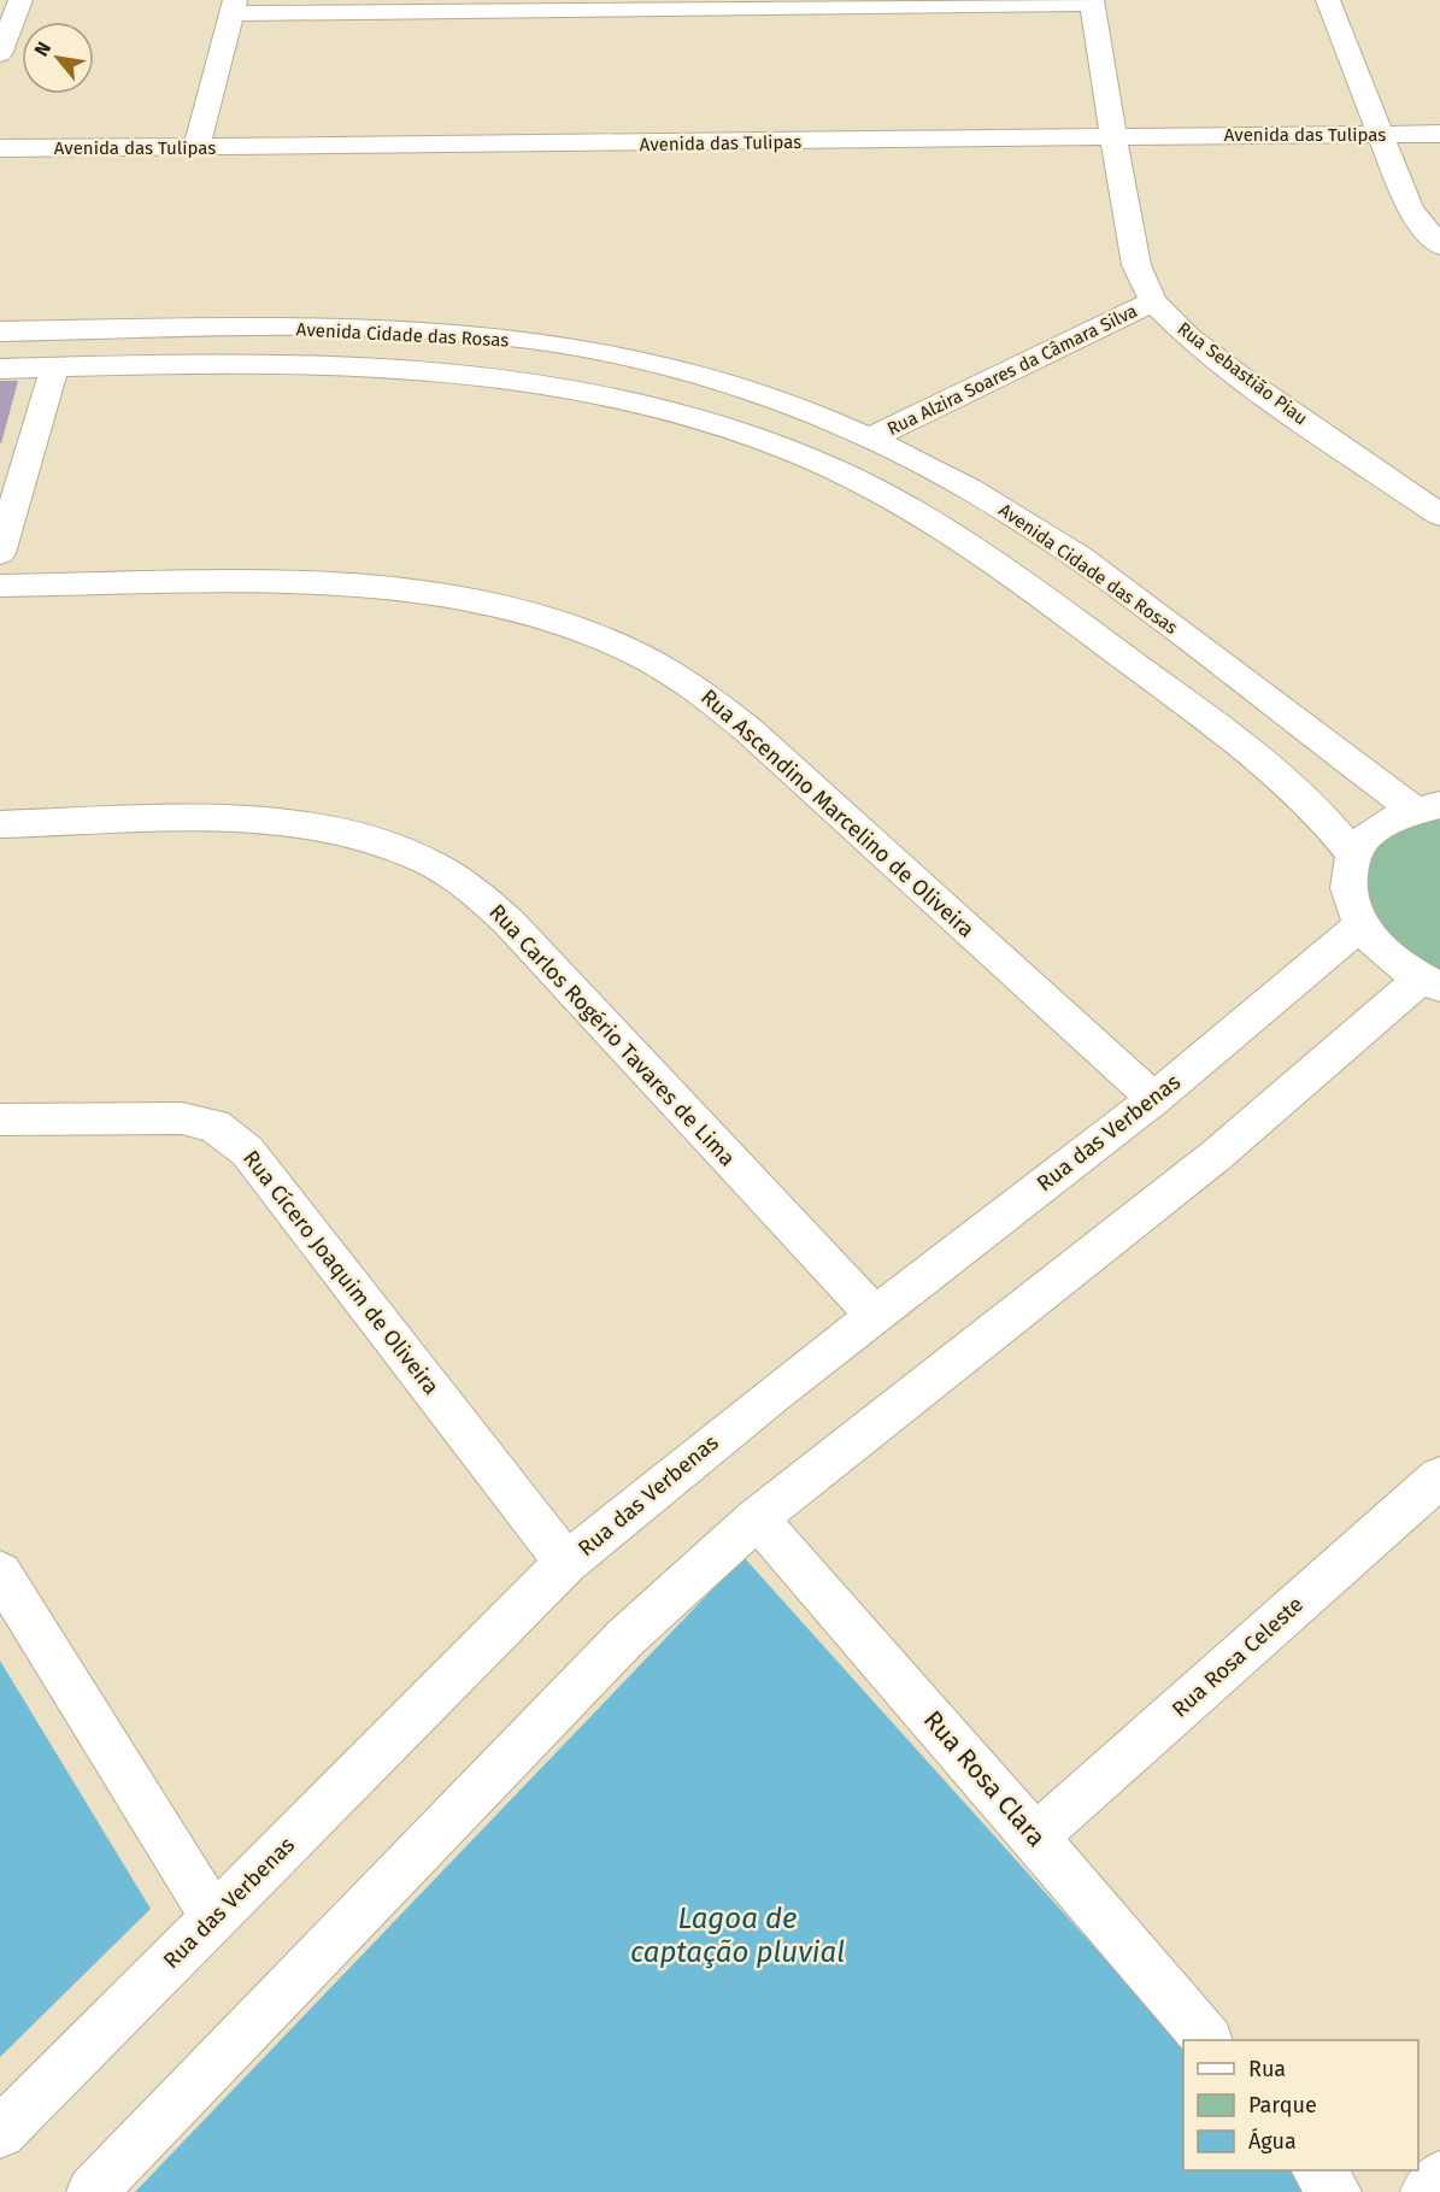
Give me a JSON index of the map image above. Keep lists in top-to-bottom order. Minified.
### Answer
{"streets":{"street":["Avenida das Tulipas","Avenida Cidade das Rosas","Rua Alzira Soares da Câmara Silva","Rua Sebastião Piau","Rua Ascendino Marcelino de Oliveira","Rua Carlos Rogério Tavares de Lima","Rua das Verbenas","Rua Cícero Joaquim de Oliveira","Rua Rosa Celeste","Rua Rosa Clara"]},"crossings":[["Avenida das Tulipas","Rua Sebastião Piau"],["Avenida Cidade das Rosas","Rua Alzira Soares da Câmara Silva"],["Rua Alzira Soares da Câmara Silva","Rua Sebastião Piau"],["Rua Ascendino Marcelino de Oliveira","Rua das Verbenas"],["Rua Carlos Rogério Tavares de Lima","Rua das Verbenas"],["Rua das Verbenas","Rua Cícero Joaquim de Oliveira"],["Rua Rosa Celeste","Rua Rosa Clara"]],"water":["Lagoa de captação pluvial"],"legend":["Rua","Parque","Água"],"north":"top left"}
